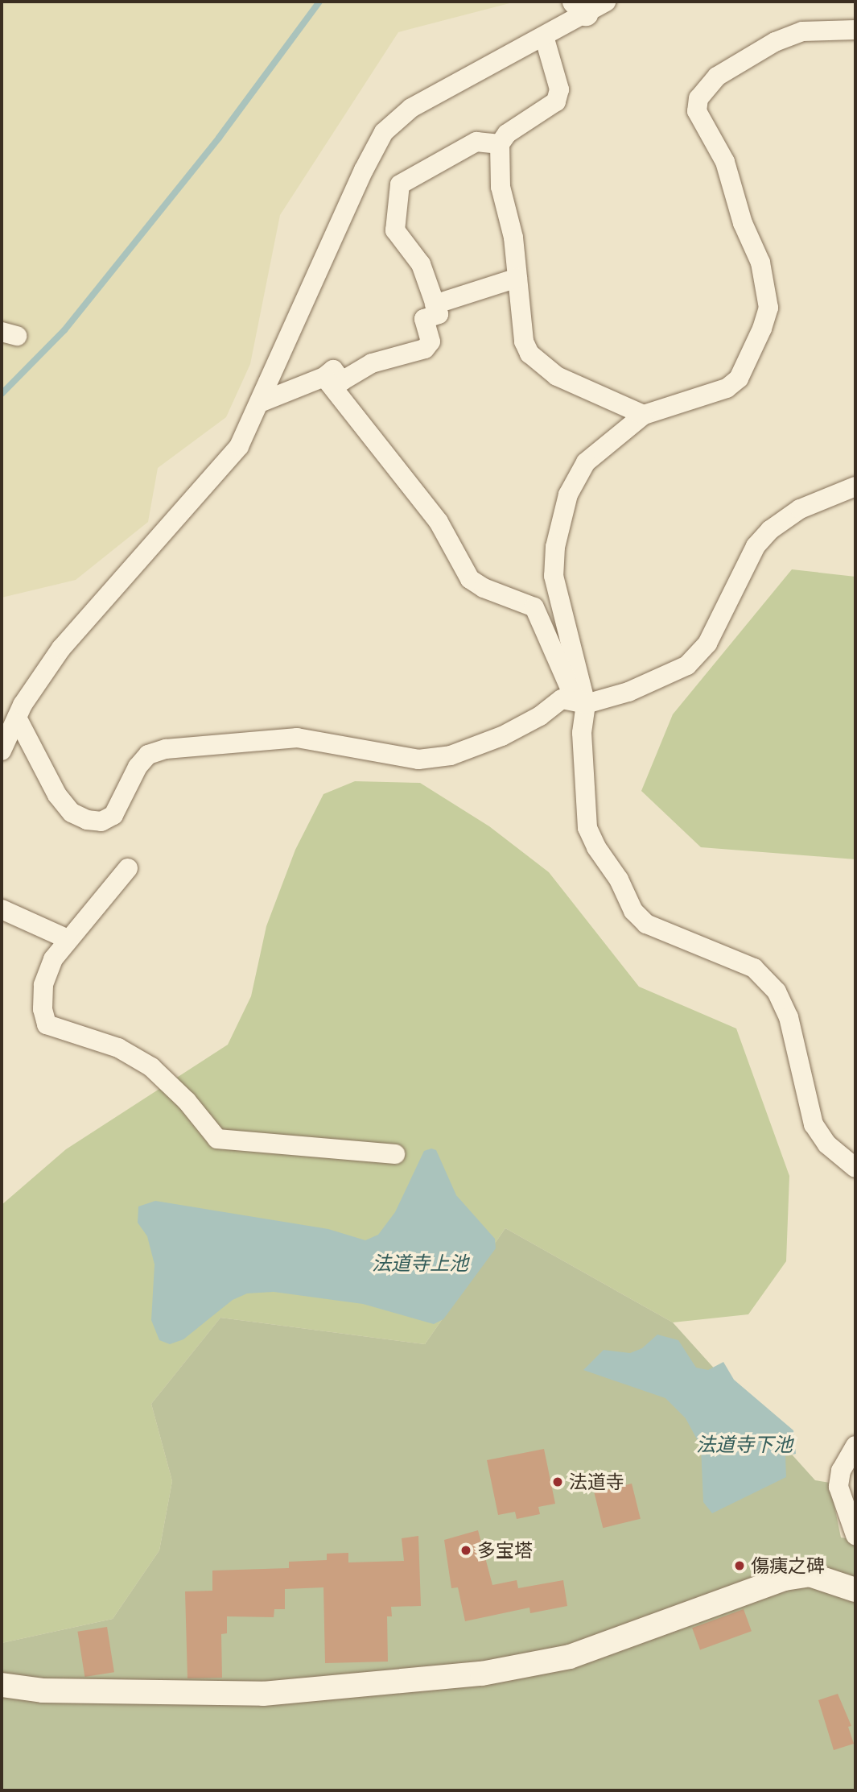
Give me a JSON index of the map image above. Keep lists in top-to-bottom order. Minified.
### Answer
{"water":["法道寺上池","法道寺下池"],"places":["法道寺","多宝塔","傷痍之碑"]}
